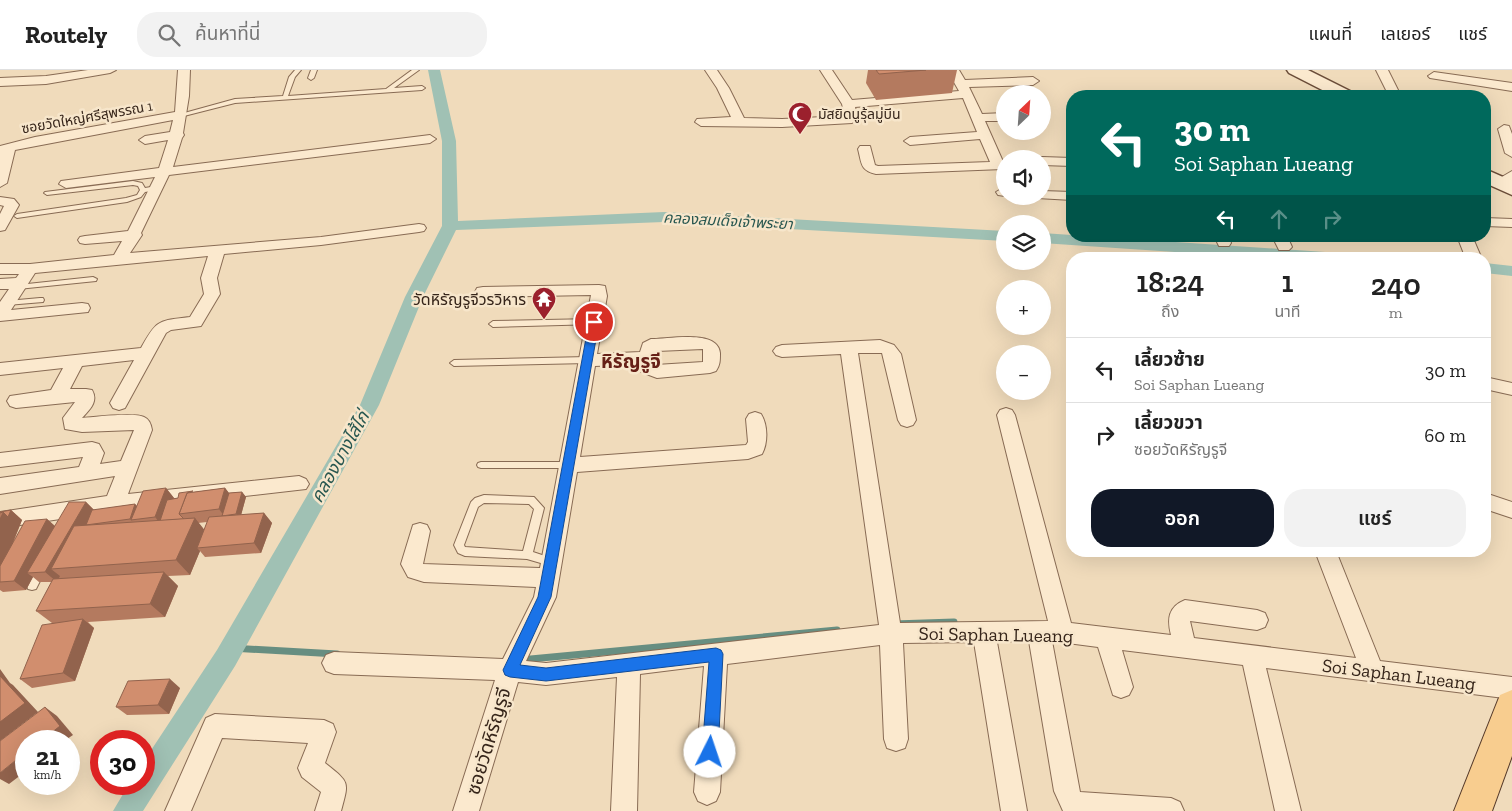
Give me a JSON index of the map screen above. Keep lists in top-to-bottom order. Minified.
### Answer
{"streets":{"street":["ซอยวัดใหญ่ศรีสุพรรณ 1","Soi Saphan Lueang","ซอยวัดหิรัญรูจี"]},"crossings":[["Soi Saphan Lueang","ซอยวัดหิรัญรูจี"]],"districts":["หิรัญรูจี"],"water":["คลองสมเด็จเจ้าพระยา","คลองบางไส้ไก่"],"places":{"mosque":["มัสยิดนูรุ้ลมู่บีน"],"temple":["วัดหิรัญรูจีวรวิหาร"]},"north":"top right","page":{"header":"Routely","search":"ค้นหาที่นี่","nav":["แผนที่","เลเยอร์","แชร์"],"map_buttons":["+","−"],"turn":["30 m","Soi Saphan Lueang"],"eta":["18:24","ถึง","1","นาที","240","m"],"list":[{"name":"เลี้ยวซ้าย","note":"Soi Saphan Lueang","value":"30 m"},{"name":"เลี้ยวขวา","note":"ซอยวัดหิรัญรูจี","value":"60 m"}],"buttons":["ออก","แชร์"],"speed":"21 km/h","limit":"30"}}
